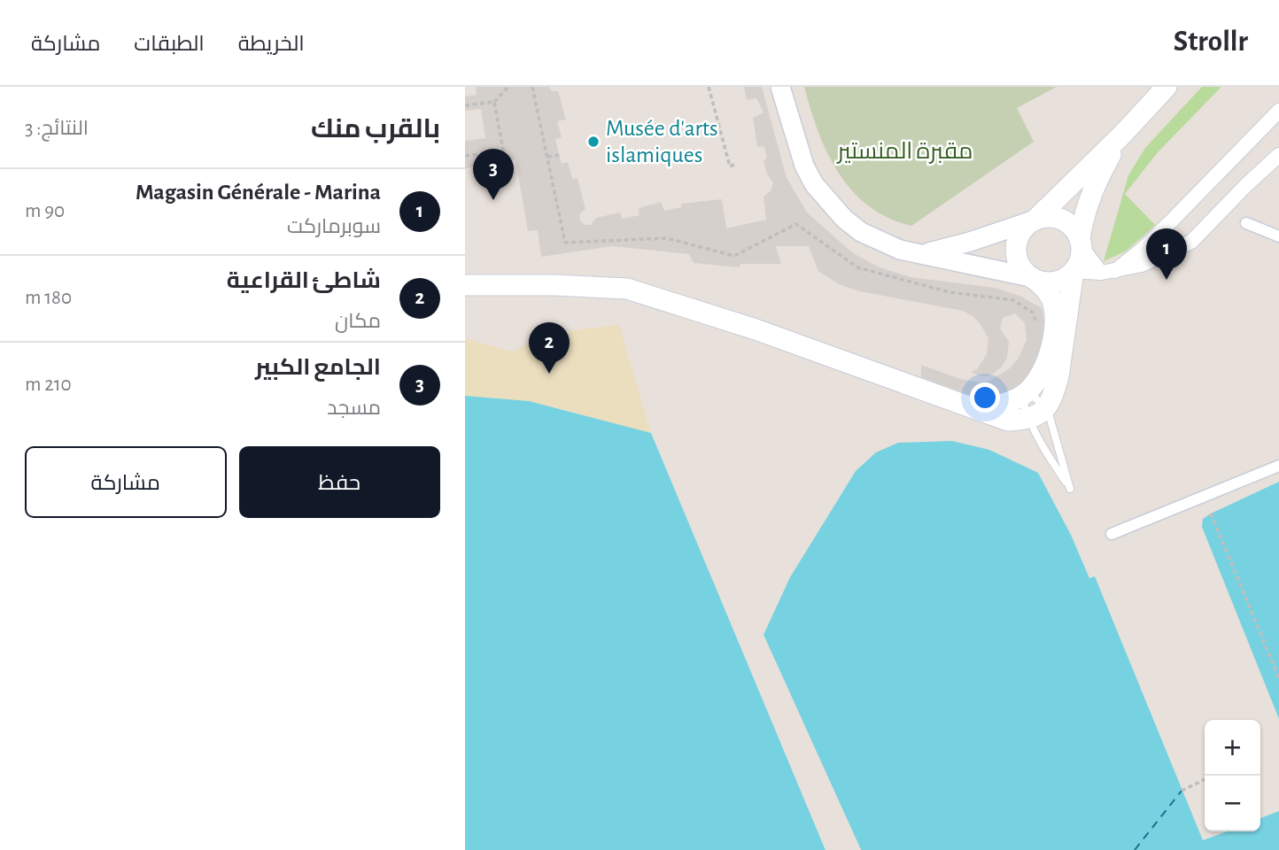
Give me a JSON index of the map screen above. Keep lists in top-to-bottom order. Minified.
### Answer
{"parks":["مقبرة المنستير"],"places":["Musée d'arts islamiques"],"page":{"header":"Strollr","nav":["الخريطة","الطبقات","مشاركة"],"heading":["بالقرب منك","النتائج: 3"],"pins":["3","1","2"],"list":[{"mark":"1","name":"Magasin Générale - Marina","note":"سوبرماركت","value":"90 m"},{"mark":"2","name":"شاطئ القراعية","note":"مكان","value":"180 m"},{"mark":"3","name":"الجامع الكبير","note":"مسجد","value":"210 m"}],"buttons":["حفظ","مشاركة"],"map_buttons":["+","−"]}}
